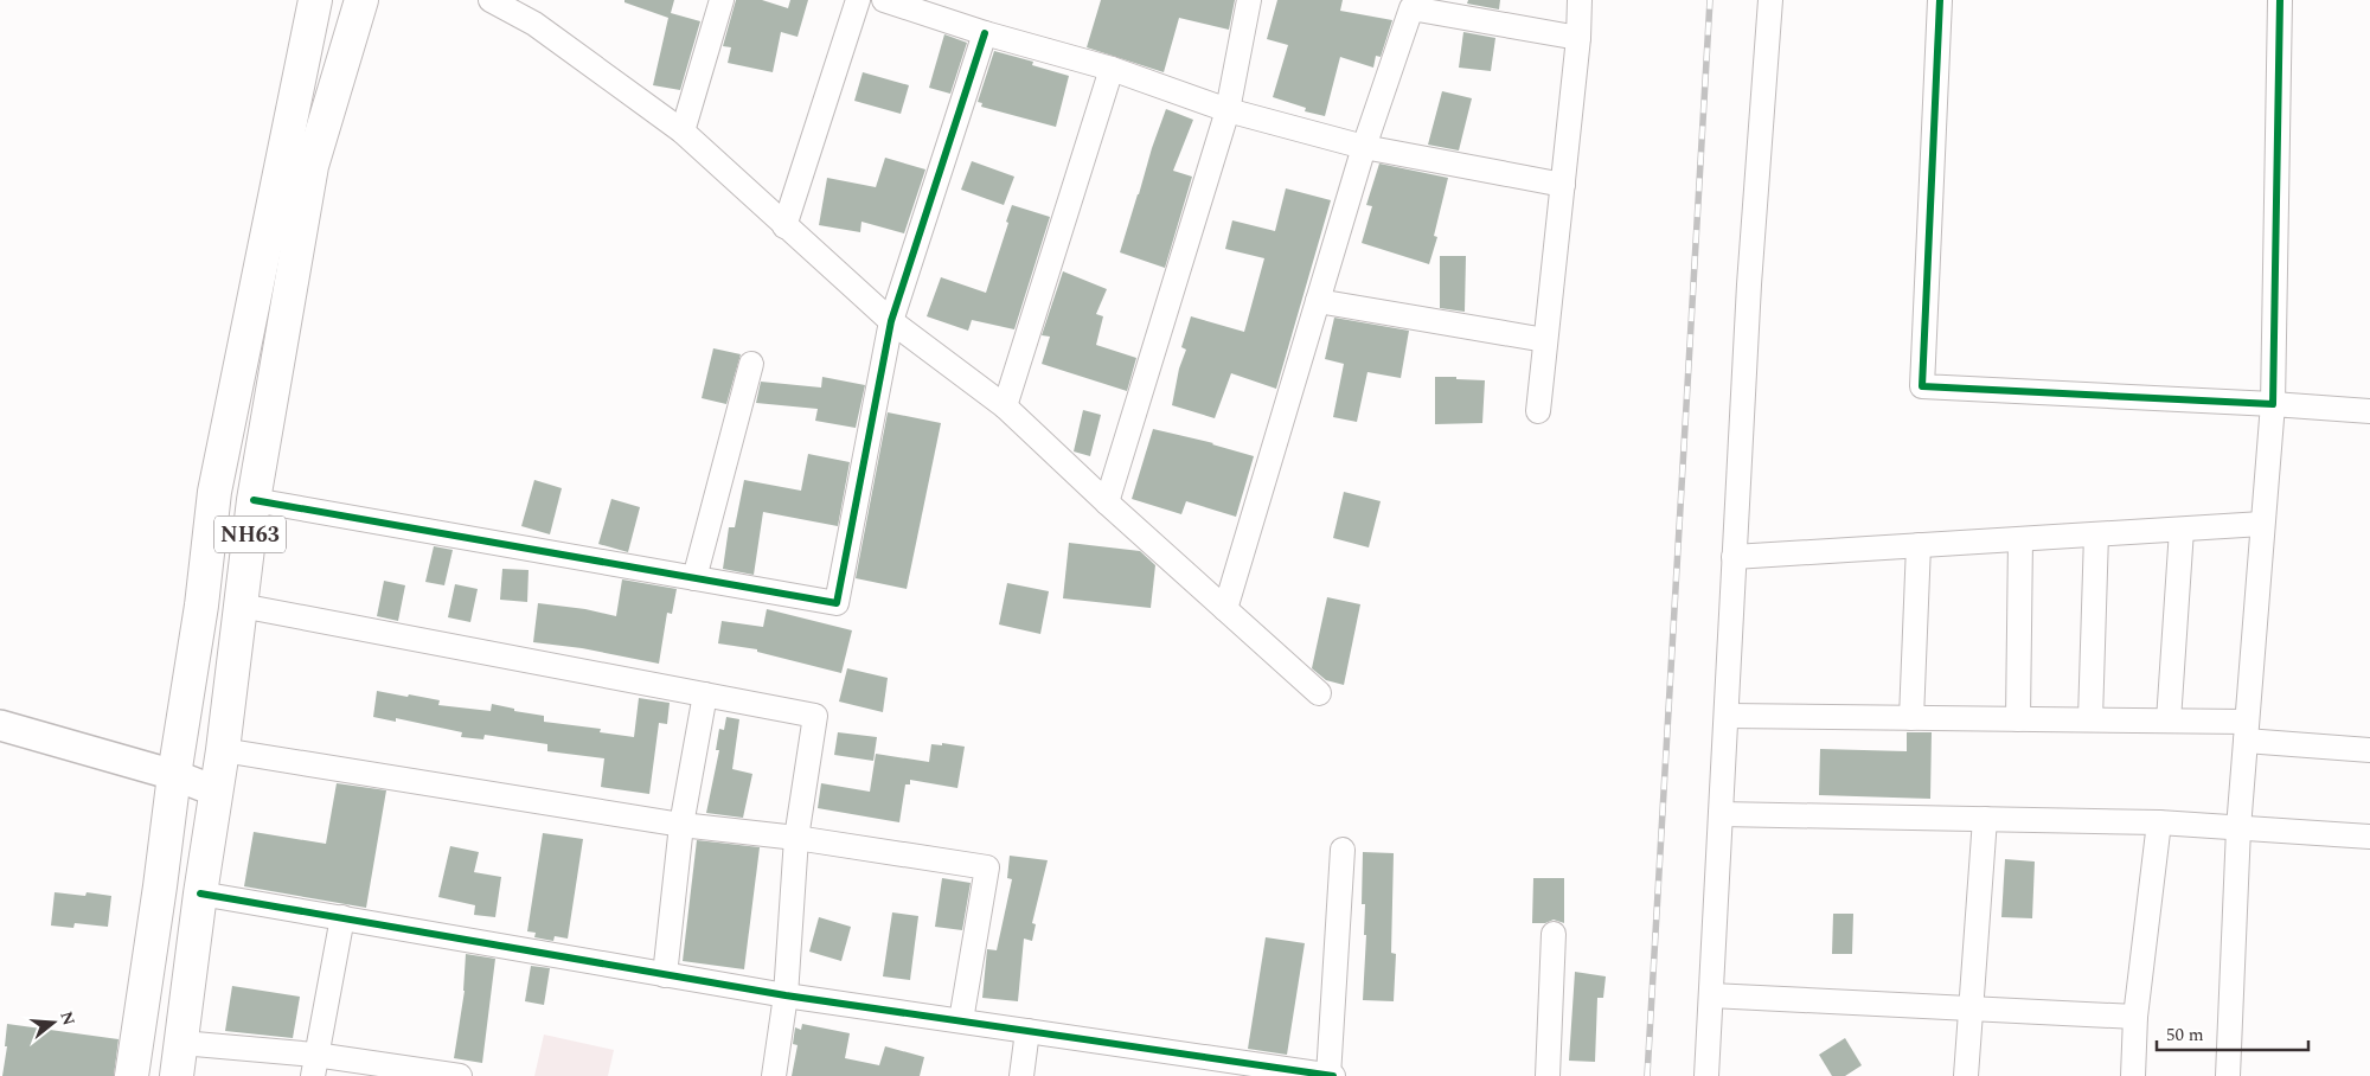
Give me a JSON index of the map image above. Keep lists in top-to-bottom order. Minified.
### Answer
{"streets":{"highway":["NH63"]},"scale_bar":"50 m","north":"right"}
